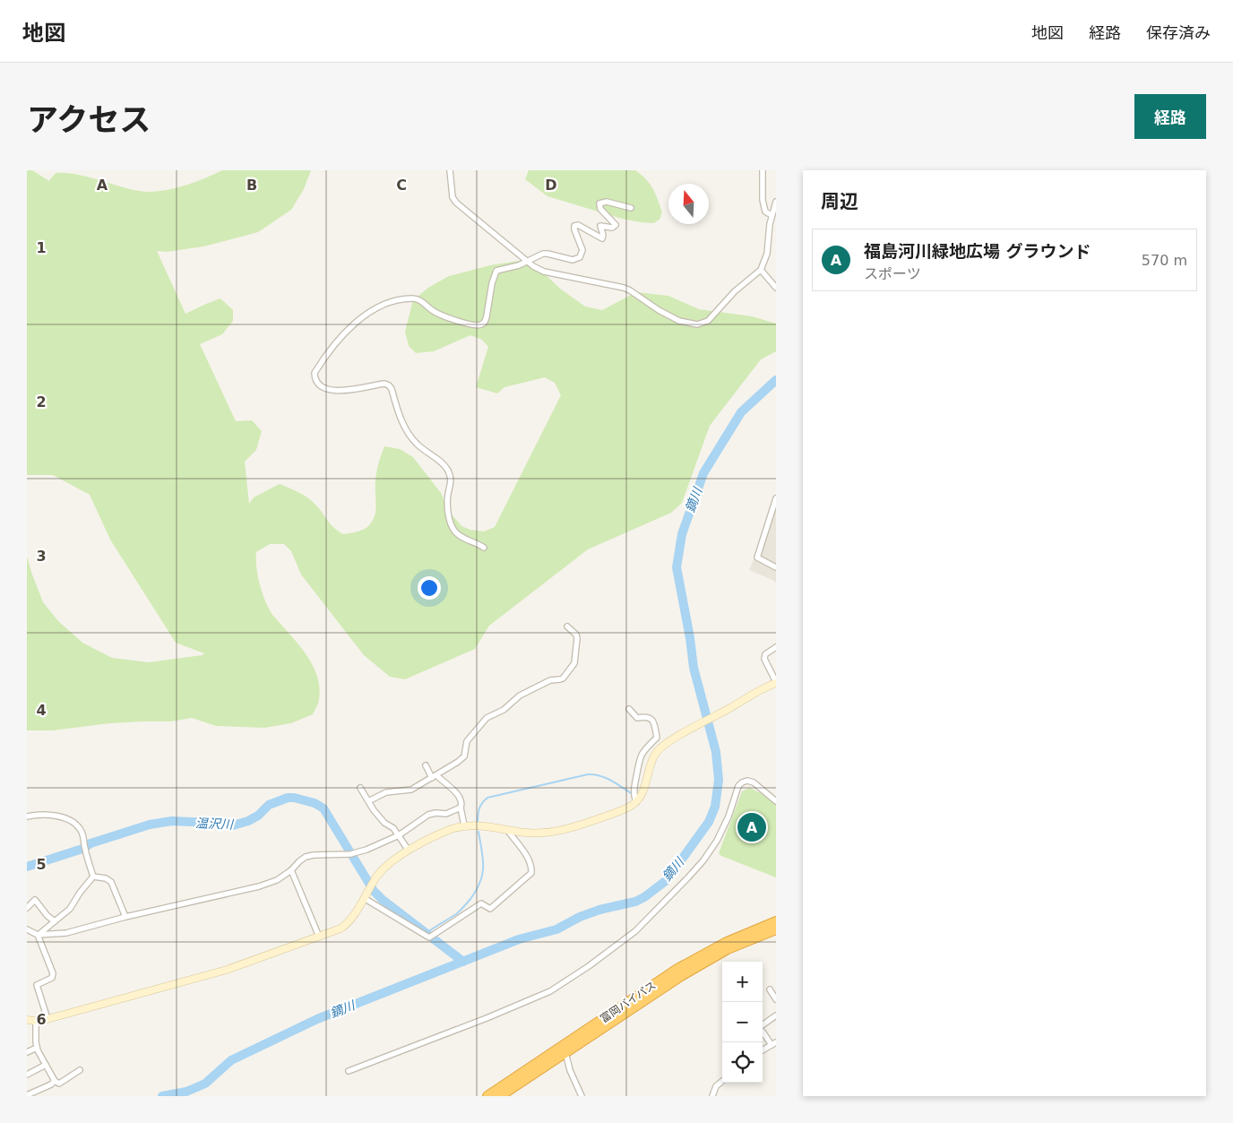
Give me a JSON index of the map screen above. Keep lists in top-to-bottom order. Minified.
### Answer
{"streets":{"highway":["富岡バイパス"]},"water":["鏑川","温沢川"],"north":"top","page":{"header":"地図","nav":["地図","経路","保存済み"],"title":"アクセス","buttons":"経路","heading":"周辺","list":[{"mark":"A","name":"福島河川緑地広場 グラウンド","note":"スポーツ","value":"570 m"}],"pins":"A","map_buttons":["+","−"]},"grid":{"columns":["A","B","C","D"],"rows":["1","2","3","4","5","6"]}}
